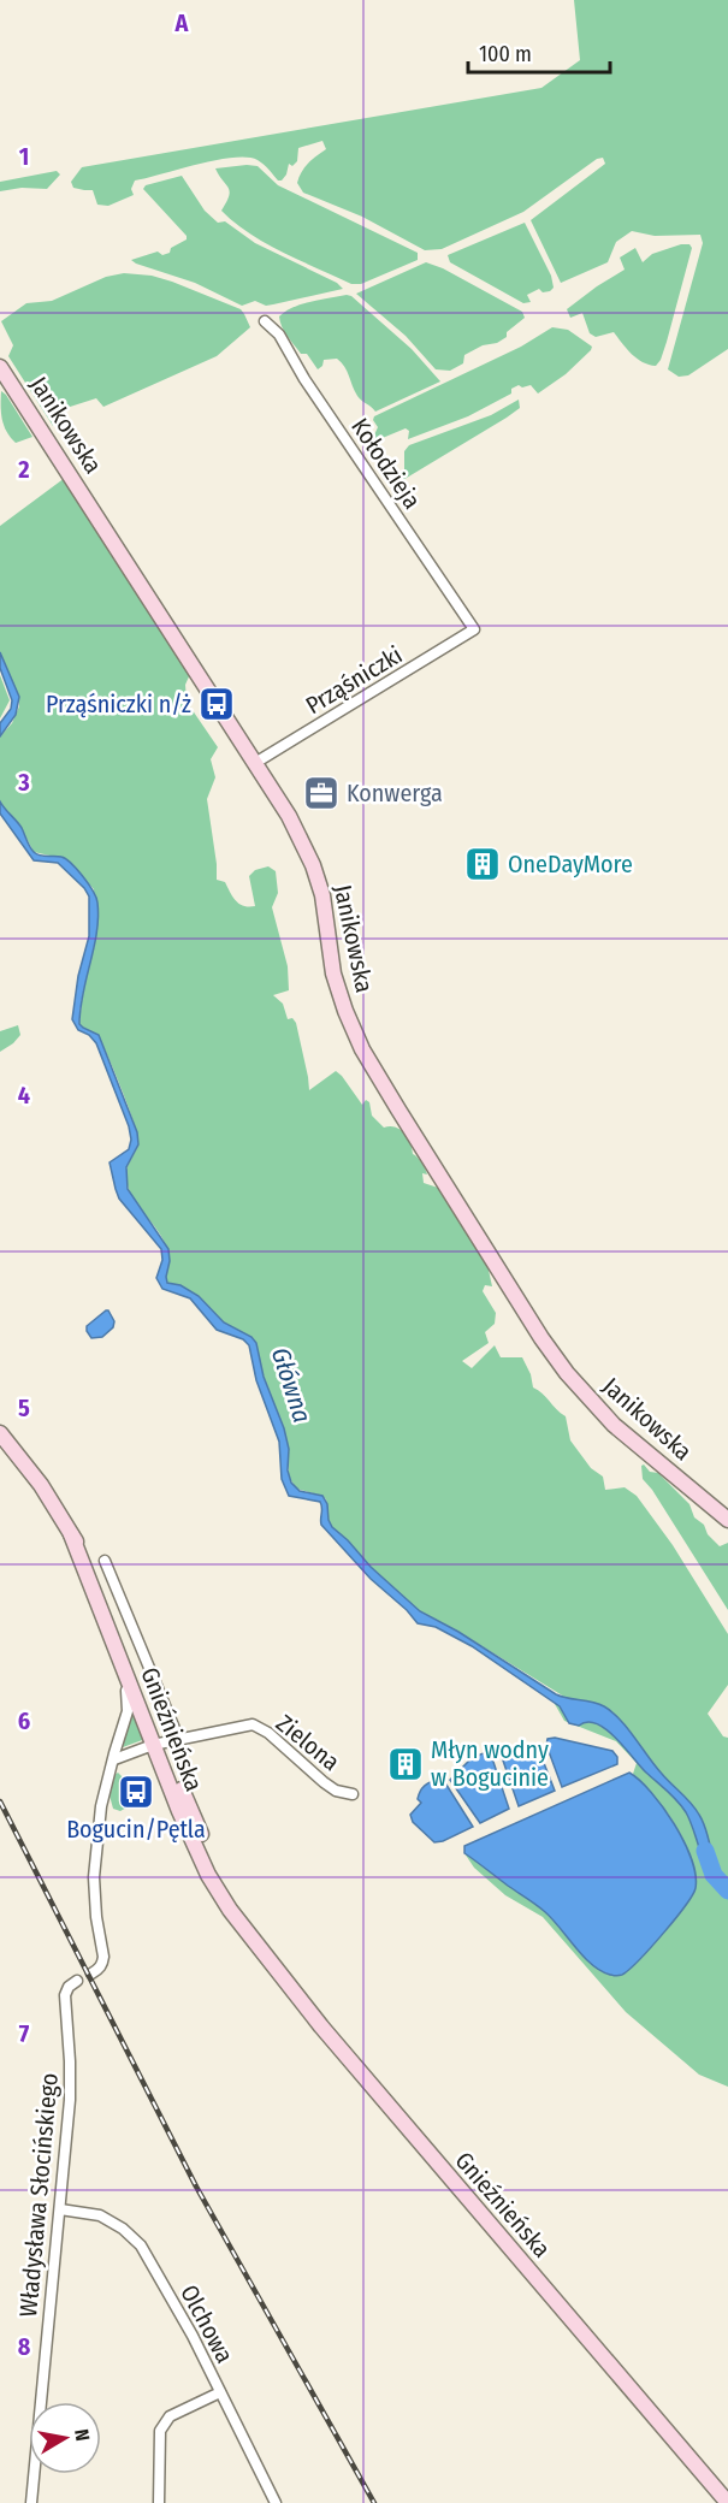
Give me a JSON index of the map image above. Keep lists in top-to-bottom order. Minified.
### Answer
{"streets":{"main road":["Janikowska","Gnieźnieńska"],"street":["Kołodzieja","Prząśniczki","Zielona","Władysława Słocińskiego","Olchowa"]},"crossings":[["Janikowska","Prząśniczki"],["Kołodzieja","Prząśniczki"],["Gnieźnieńska","Zielona"],["Władysława Słocińskiego","Olchowa"]],"water":["Główna"],"places":{"bus stop":["Prząśniczki n/ż","Bogucin/Pętla"],"office":["Konwerga"],"building":["OneDayMore","Młyn wodny w Bogucinie"]},"scale_bar":"100 m","north":"right","grid":{"columns":["A"],"rows":["1","2","3","4","5","6","7","8"]}}
